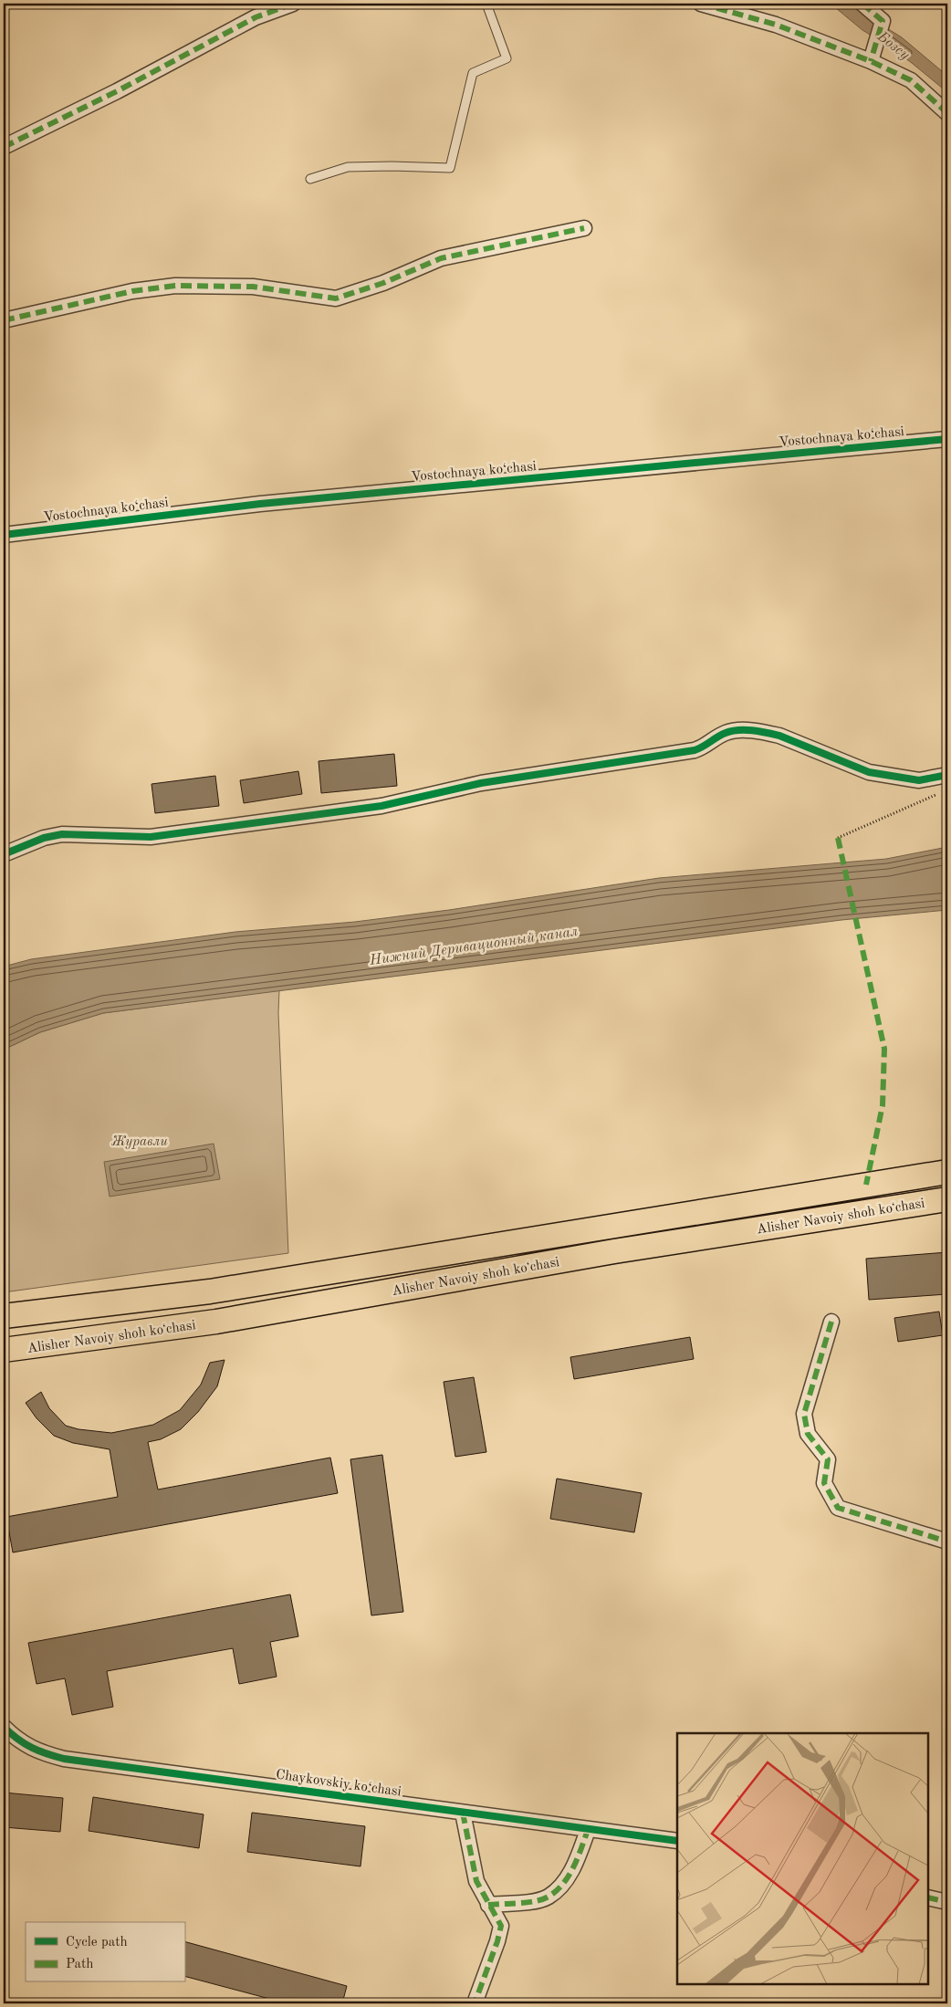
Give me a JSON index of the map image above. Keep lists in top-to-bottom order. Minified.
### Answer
{"streets":{"main road":["Alisher Navoiy shoh koʻchasi"],"street":["Vostochnaya ko‘chasi","Chaykovskiy ko‘chasi"]},"water":["Бозсу","Нижний Деривационный канал"],"parks":["Журавли"],"legend":["Cycle path","Path"]}
